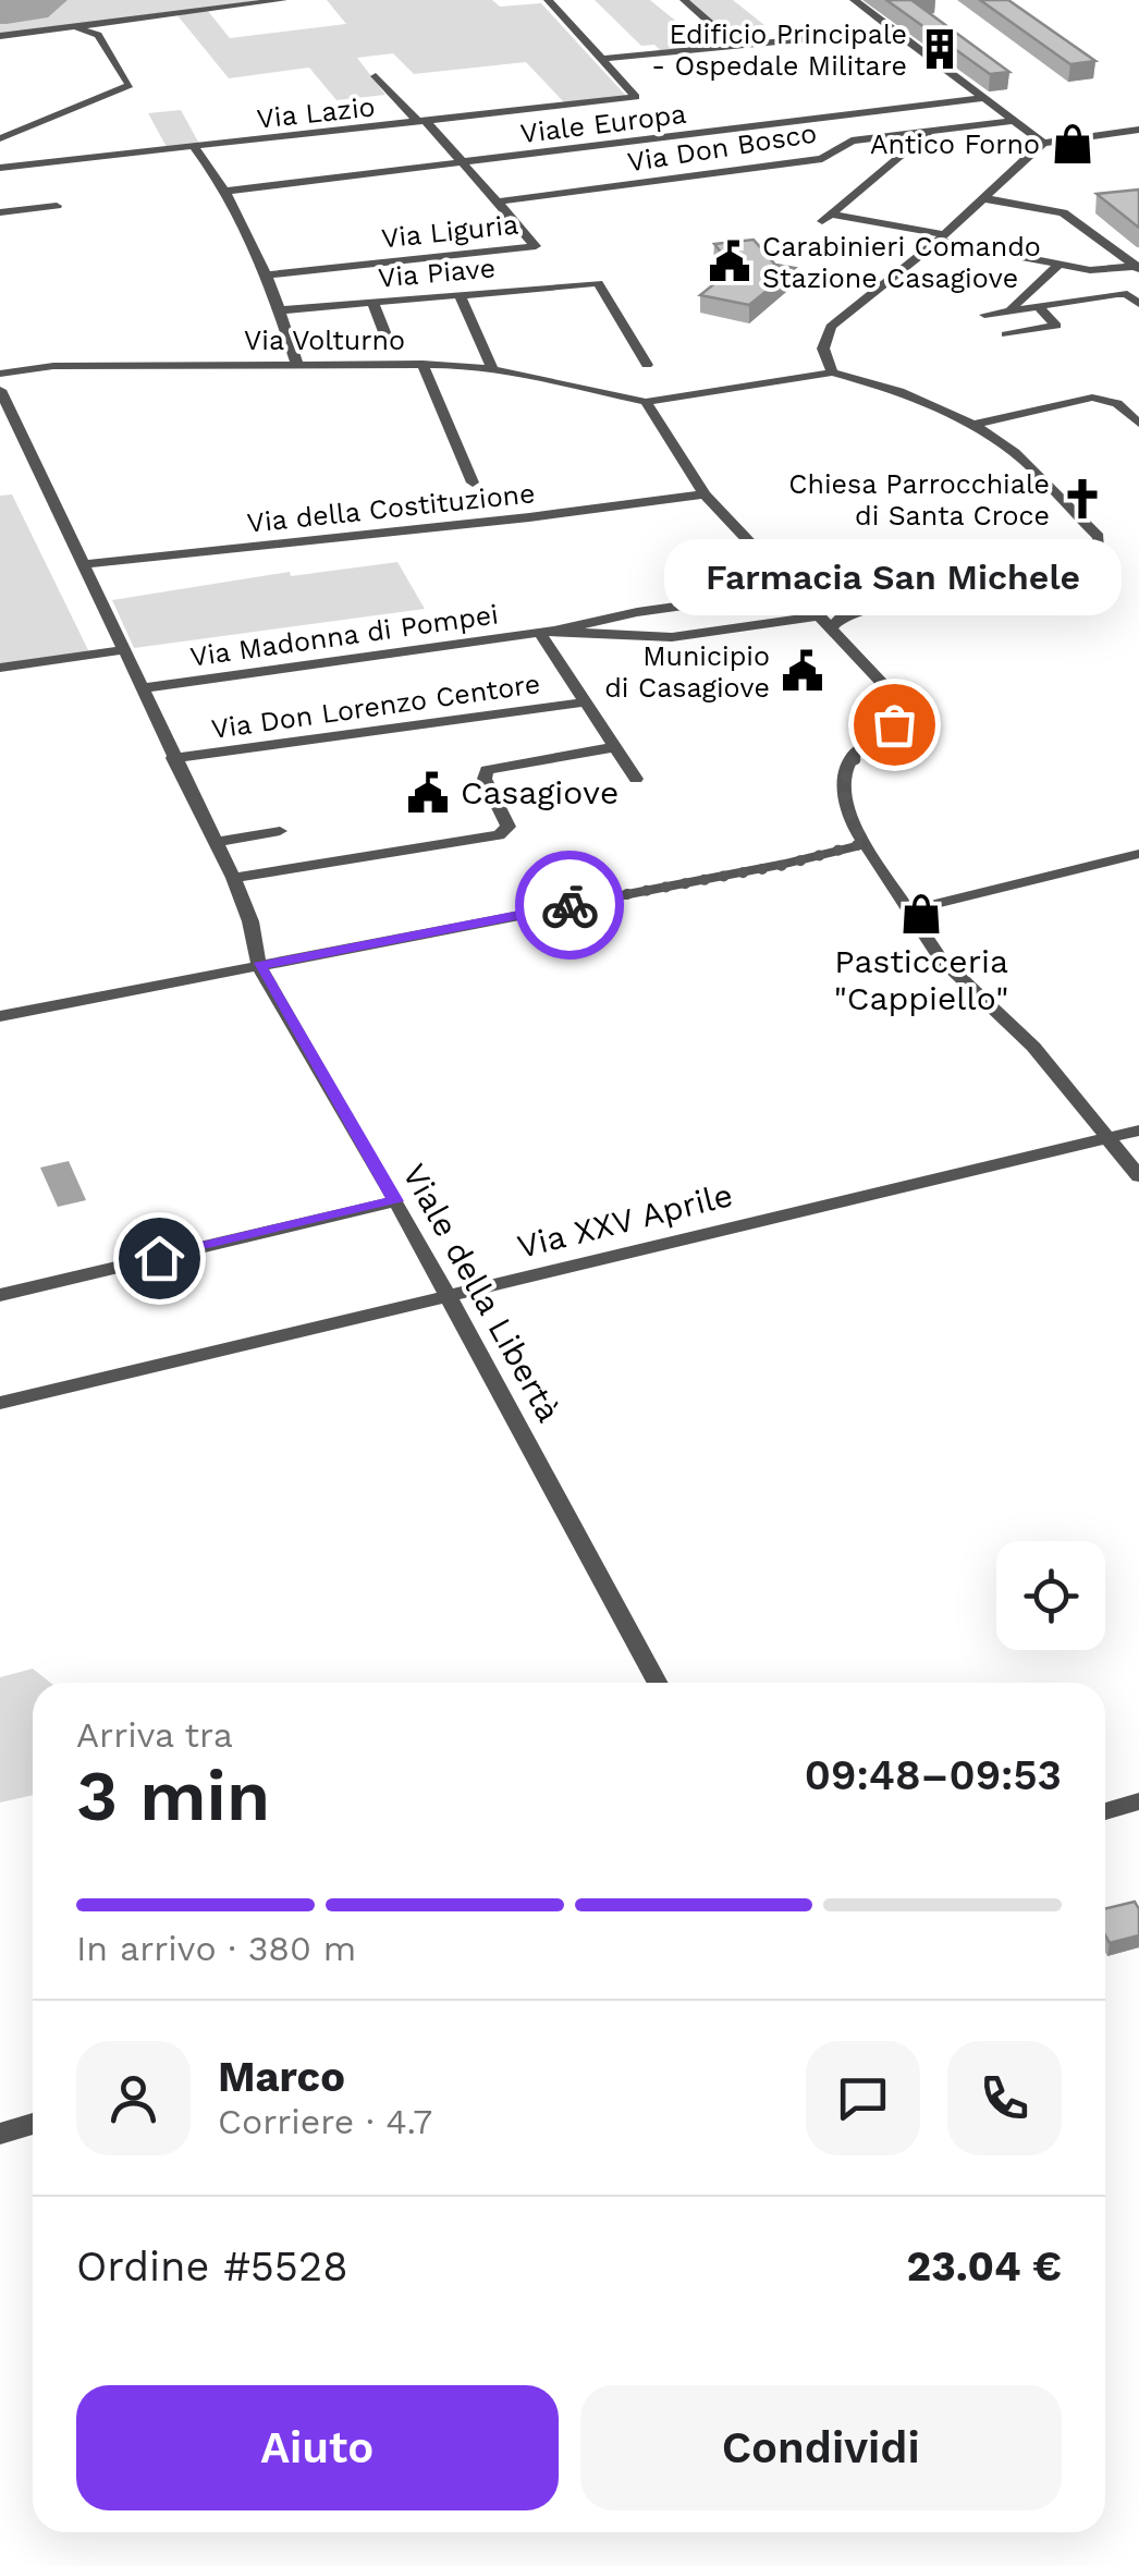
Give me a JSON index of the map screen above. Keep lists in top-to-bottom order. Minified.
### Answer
{"streets":{"street":["Via Lazio","Viale Europa","Via Don Bosco","Via Liguria","Via Piave","Via Volturno","Via della Costituzione","Via Madonna di Pompei","Via Don Lorenzo Centore","Via XXV Aprile","Viale della Libertà"]},"crossings":[["Via Lazio","Via Liguria"],["Viale Europa","Via Liguria"],["Via Don Bosco","Via Liguria"],["Via della Costituzione","Viale della Libertà"],["Via Madonna di Pompei","Viale della Libertà"],["Via Don Lorenzo Centore","Viale della Libertà"],["Via XXV Aprile","Viale della Libertà"]],"places":{"building":["Edificio Principale - Ospedale Militare"],"shop":["Antico Forno","Pasticceria \"Cappiello\""],"public building":["Carabinieri Comando Stazione Casagiove","Municipio di Casagiove","Casagiove"],"church":["Chiesa Parrocchiale di Santa Croce"],"other":["Farmacia San Michele"]},"page":{"bubble":"Farmacia San Michele","heading":["3 min","Arriva tra","09:48–09:53"],"panel":["Marco","Corriere · 4.7","Ordine #5528","23.04 €"],"bar":"In arrivo · 380 m","buttons":["Aiuto","Condividi"]}}
